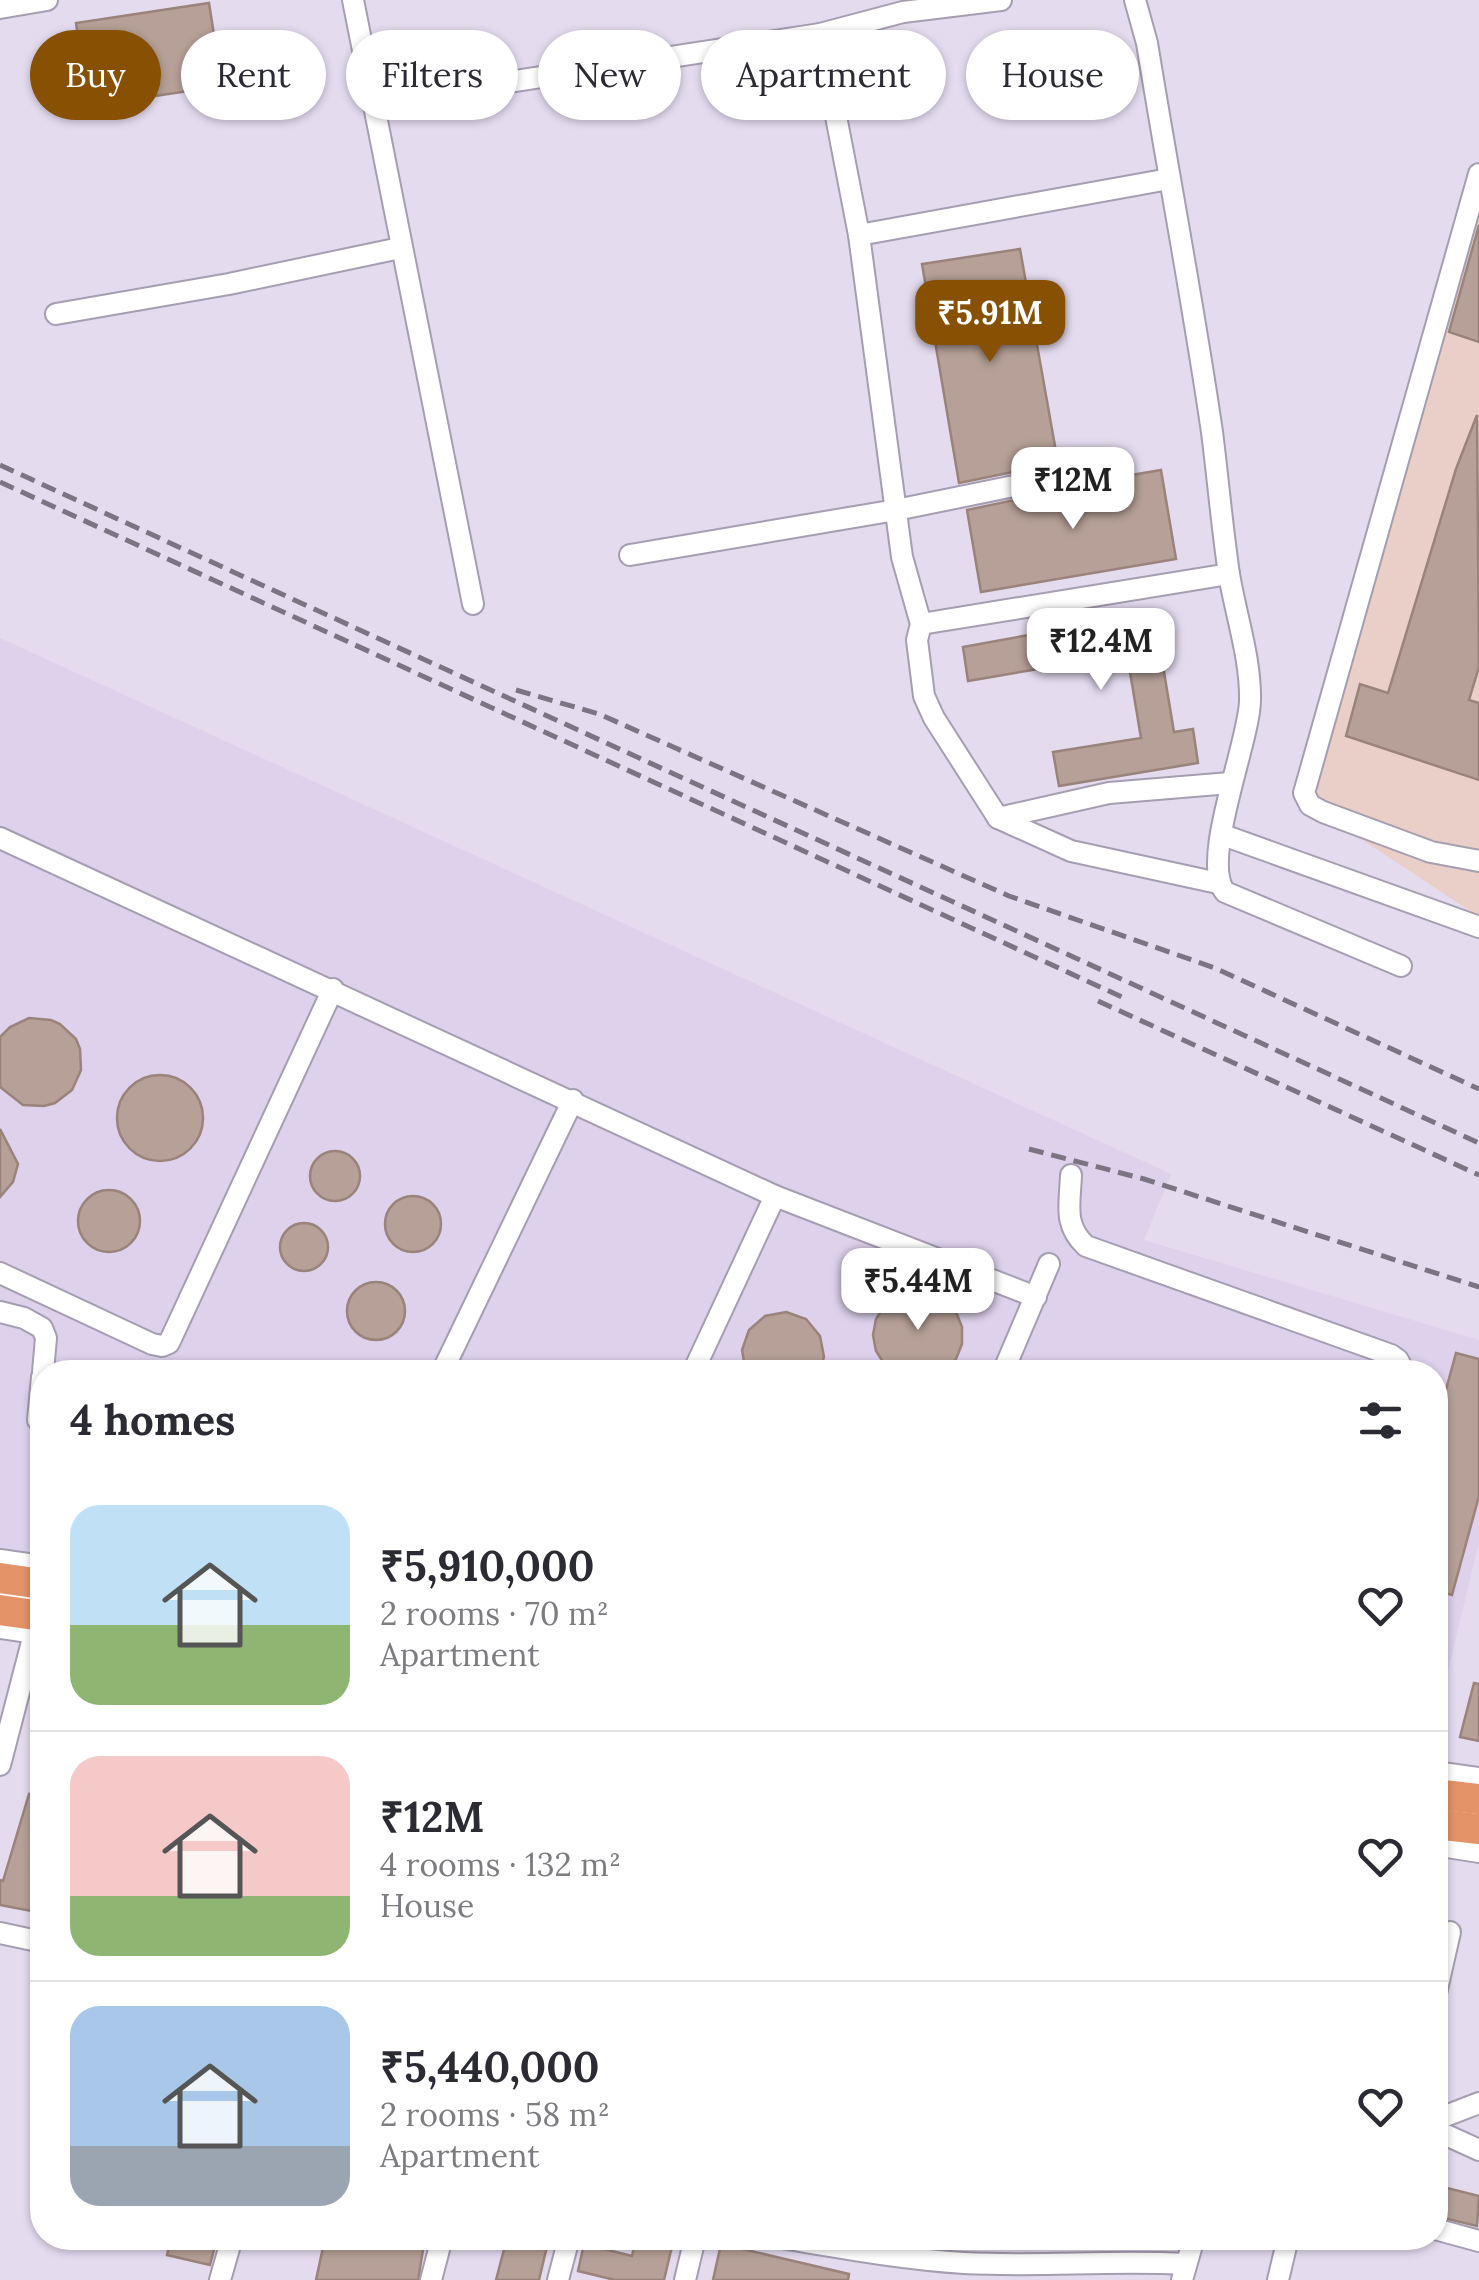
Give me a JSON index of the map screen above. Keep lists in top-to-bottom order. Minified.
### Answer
{"page":{"chip":["Buy","Rent","Filters","New","Apartment","House"],"price":["₹5.91M","₹12M","₹12.4M","₹5.44M"],"heading":"4 homes","list":[{"name":"₹5,910,000","note":"2 rooms · 70 m² · Apartment"},{"name":"₹12M","note":"4 rooms · 132 m² · House"},{"name":"₹5,440,000","note":"2 rooms · 58 m² · Apartment"}]}}
